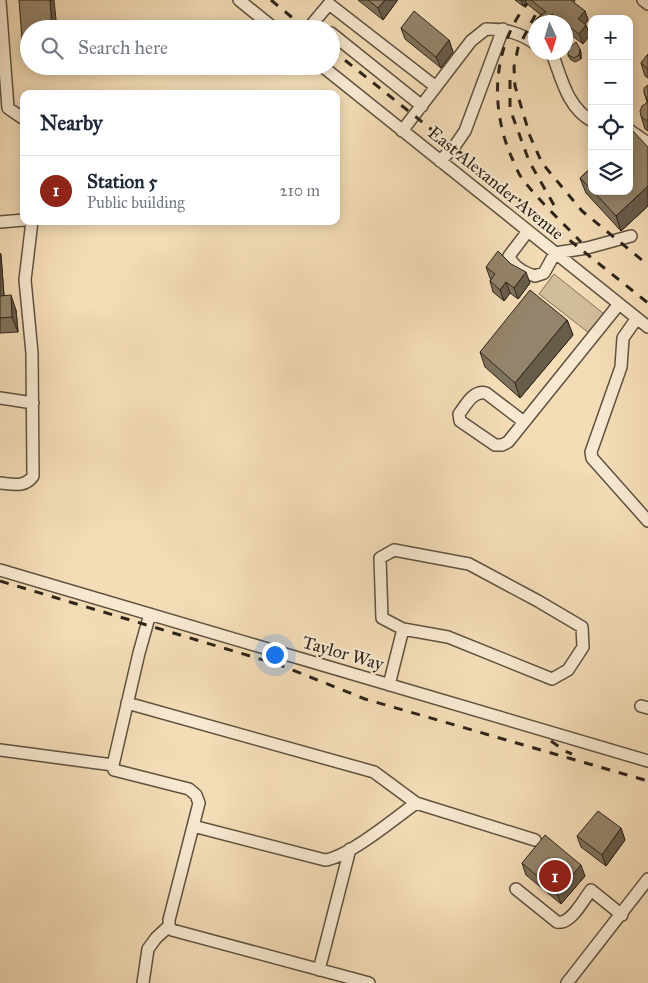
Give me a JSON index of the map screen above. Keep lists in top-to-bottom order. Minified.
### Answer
{"streets":{"street":["East Alexander Avenue","Taylor Way"]},"north":"bottom","page":{"map_buttons":["+","−"],"search":"Search here","heading":"Nearby","list":[{"mark":"1","name":"Station 5","note":"Public building","value":"210 m"}],"pins":"1"}}
